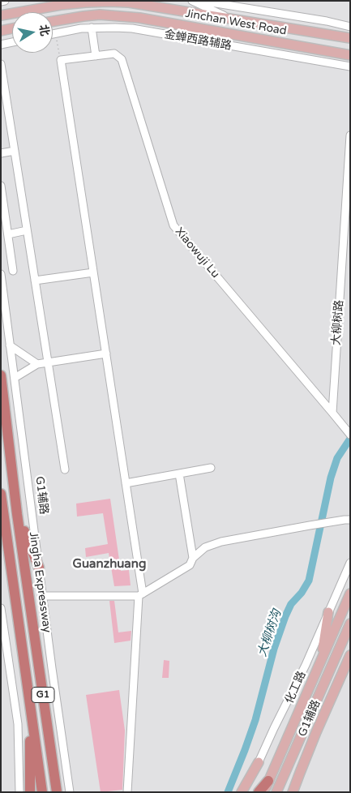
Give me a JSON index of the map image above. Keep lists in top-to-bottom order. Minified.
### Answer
{"streets":{"highway":["Jingha Expressway","G1"],"main road":["Jinchan West Road","G1辅路","化工路"],"street":["金蝉西路辅路","Xiaowuji Lu","大柳树路"]},"crossings":[["Xiaowuji Lu","大柳树路"]],"districts":["Guanzhuang"],"water":["大柳树沟"],"north":"right"}
